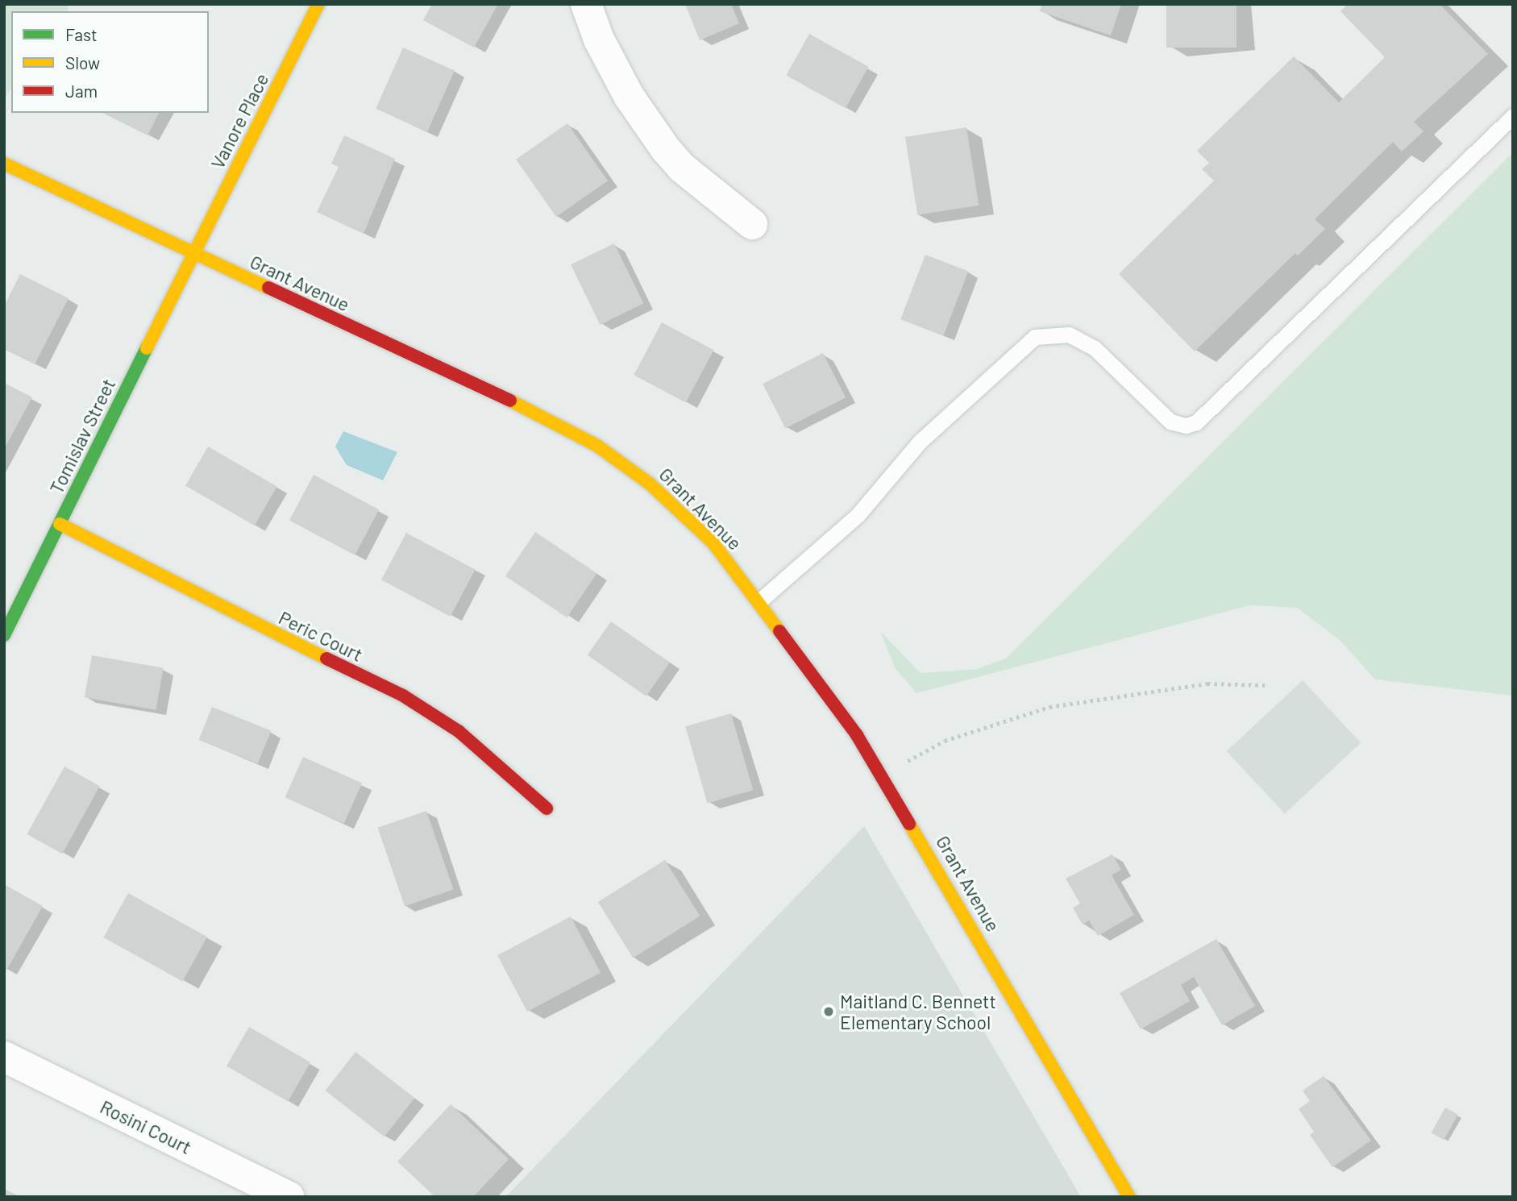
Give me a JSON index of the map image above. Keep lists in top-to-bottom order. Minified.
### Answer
{"streets":{"street":["Vanore Place","Grant Avenue","Tomislav Street","Peric Court","Rosini Court"]},"crossings":[["Vanore Place","Grant Avenue"],["Vanore Place","Tomislav Street"],["Grant Avenue","Tomislav Street"],["Tomislav Street","Peric Court"]],"places":["Maitland C. Bennett Elementary School"],"legend":["Fast","Slow","Jam"]}
